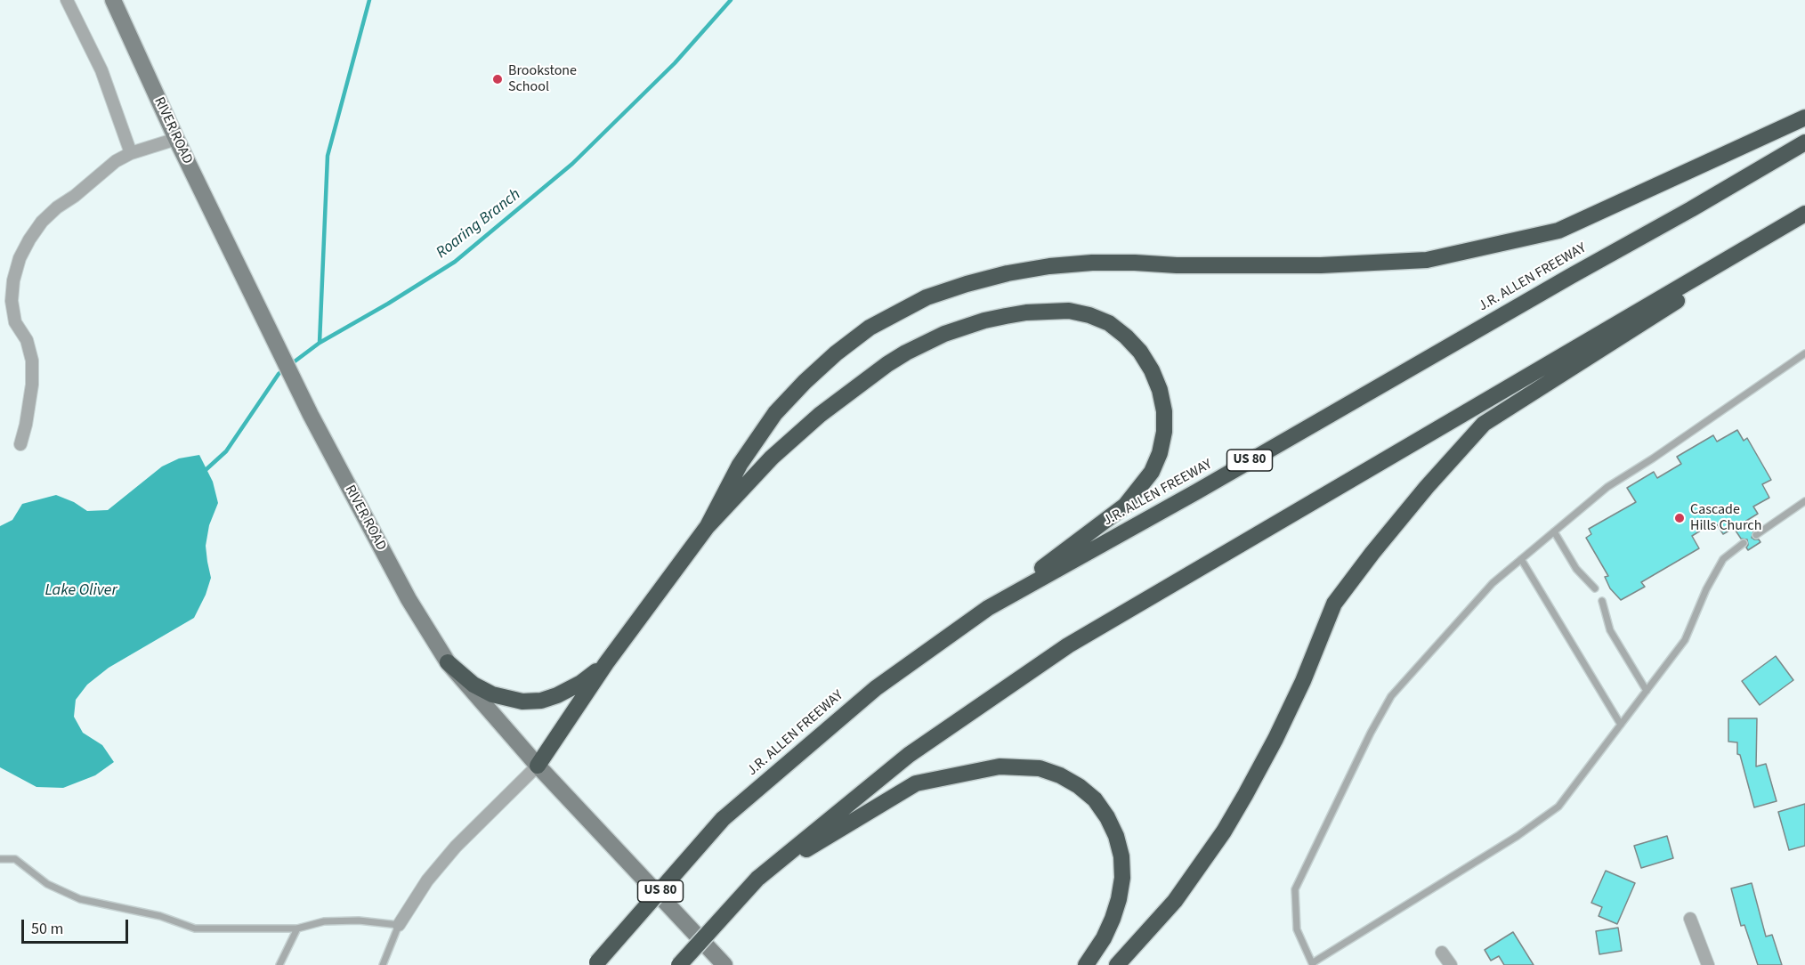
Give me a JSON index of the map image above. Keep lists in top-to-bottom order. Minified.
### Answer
{"streets":{"highway":["J.R. ALLEN FREEWAY","US 80"],"main road":["RIVER ROAD"]},"water":["Roaring Branch","Lake Oliver"],"places":["Brookstone School","Cascade Hills Church"],"scale_bar":"50 m"}
